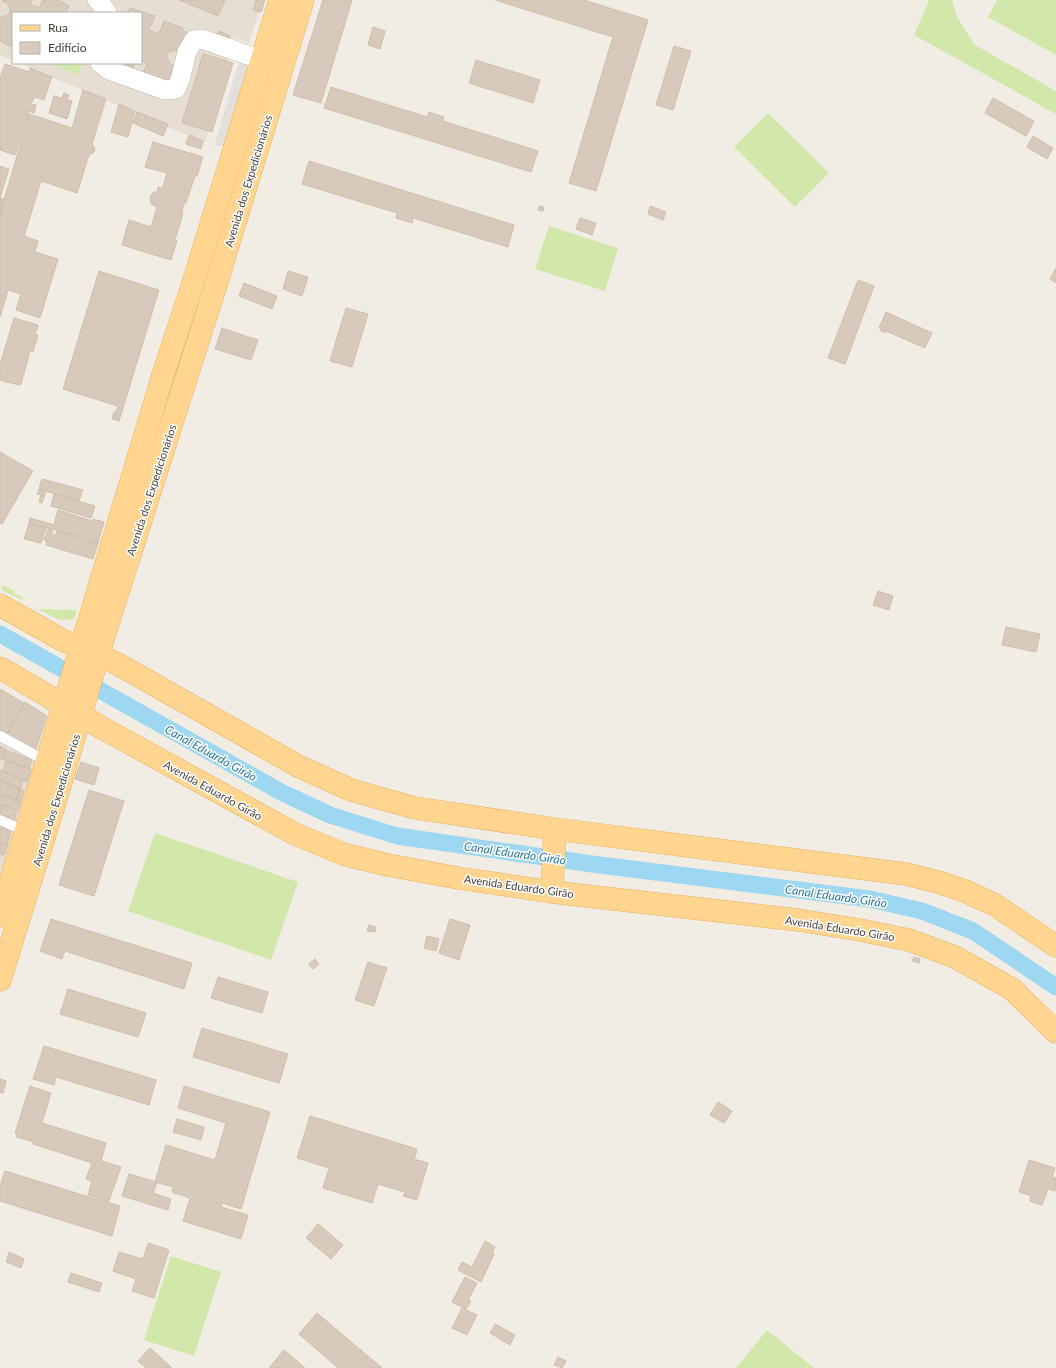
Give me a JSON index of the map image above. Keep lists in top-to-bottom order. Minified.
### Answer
{"streets":{"main road":["Avenida dos Expedicionários","Avenida Eduardo Girão"]},"crossings":[["Avenida dos Expedicionários","Avenida Eduardo Girão"]],"water":["Canal Eduardo Girão"],"legend":["Rua","Edifício"]}
